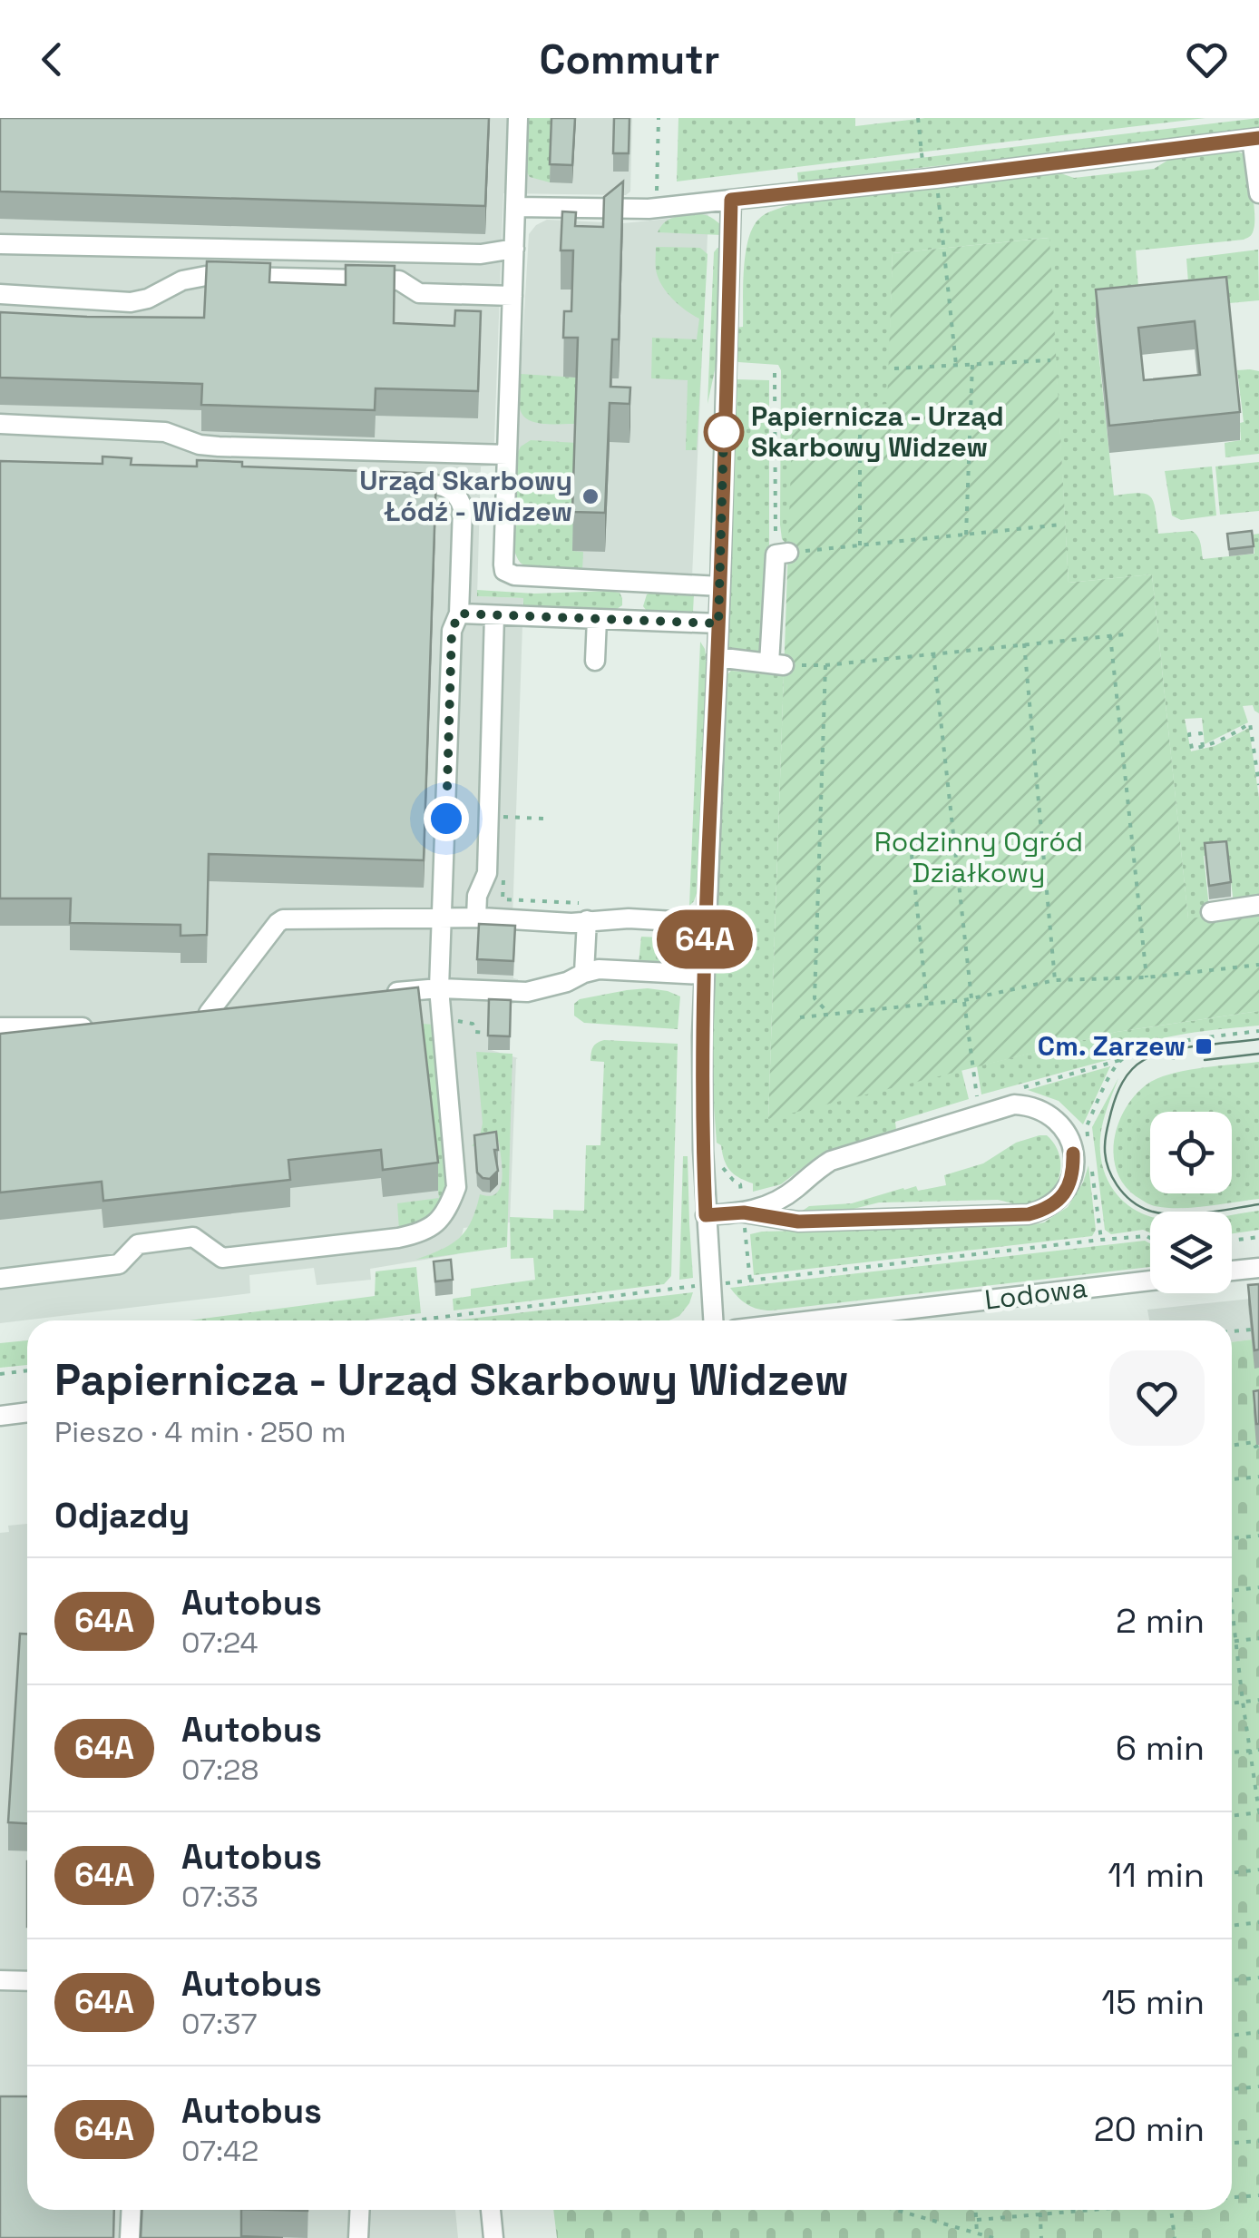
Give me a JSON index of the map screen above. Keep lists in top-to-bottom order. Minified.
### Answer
{"streets":{"street":["Lodowa"]},"parks":["Rodzinny Ogród Działkowy"],"places":{"other":["Papiernicza - Urząd Skarbowy Widzew","Urząd Skarbowy Łódź - Widzew"],"transit":["Cm. Zarzew"]},"lines":["bus line 64A"],"page":{"header":"Commutr","on_map":"64A","heading":[["Papiernicza - Urząd Skarbowy Widzew","Pieszo · 4 min · 250 m"],"Odjazdy"],"list":[{"mark":"64A","name":"Autobus","note":"07:24","value":"2 min"},{"mark":"64A","name":"Autobus","note":"07:28","value":"6 min"},{"mark":"64A","name":"Autobus","note":"07:33","value":"11 min"},{"mark":"64A","name":"Autobus","note":"07:37","value":"15 min"},{"mark":"64A","name":"Autobus","note":"07:42","value":"20 min"}]}}
